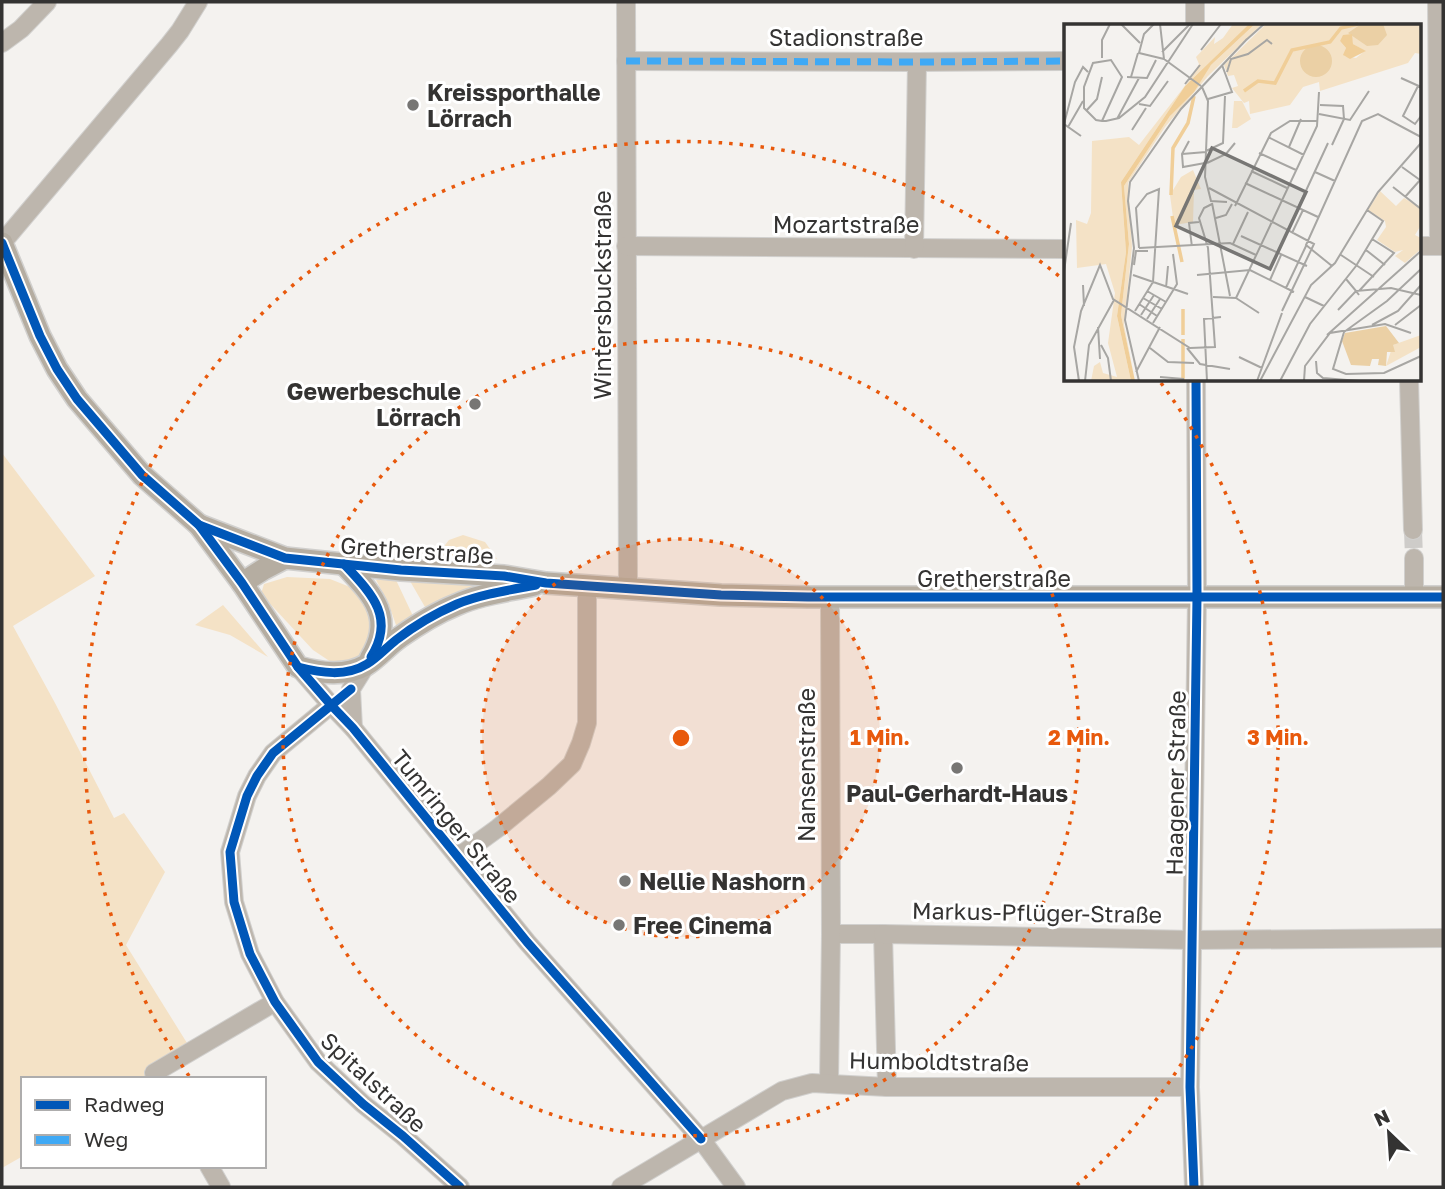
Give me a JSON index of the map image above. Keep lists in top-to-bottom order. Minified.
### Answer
{"streets":{"main road":["Gretherstraße","Tumringer Straße"],"street":["Stadionstraße","Mozartstraße","Wintersbuckstraße","Nansenstraße","Haagener Straße","Markus-Pflüger-Straße","Humboldtstraße","Spitalstraße"]},"crossings":[["Stadionstraße","Wintersbuckstraße"],["Mozartstraße","Wintersbuckstraße"],["Wintersbuckstraße","Gretherstraße"],["Gretherstraße","Nansenstraße"],["Gretherstraße","Haagener Straße"],["Gretherstraße","Tumringer Straße"],["Nansenstraße","Humboldtstraße"],["Haagener Straße","Markus-Pflüger-Straße"],["Haagener Straße","Humboldtstraße"],["Tumringer Straße","Humboldtstraße"],["Tumringer Straße","Spitalstraße"]],"places":["Kreissporthalle Lörrach","Gewerbeschule Lörrach","Paul-Gerhardt-Haus","Nellie Nashorn","Free Cinema"],"legend":["Radweg","Weg"],"north":"top left","rings":["1 Min.","2 Min.","3 Min."]}
